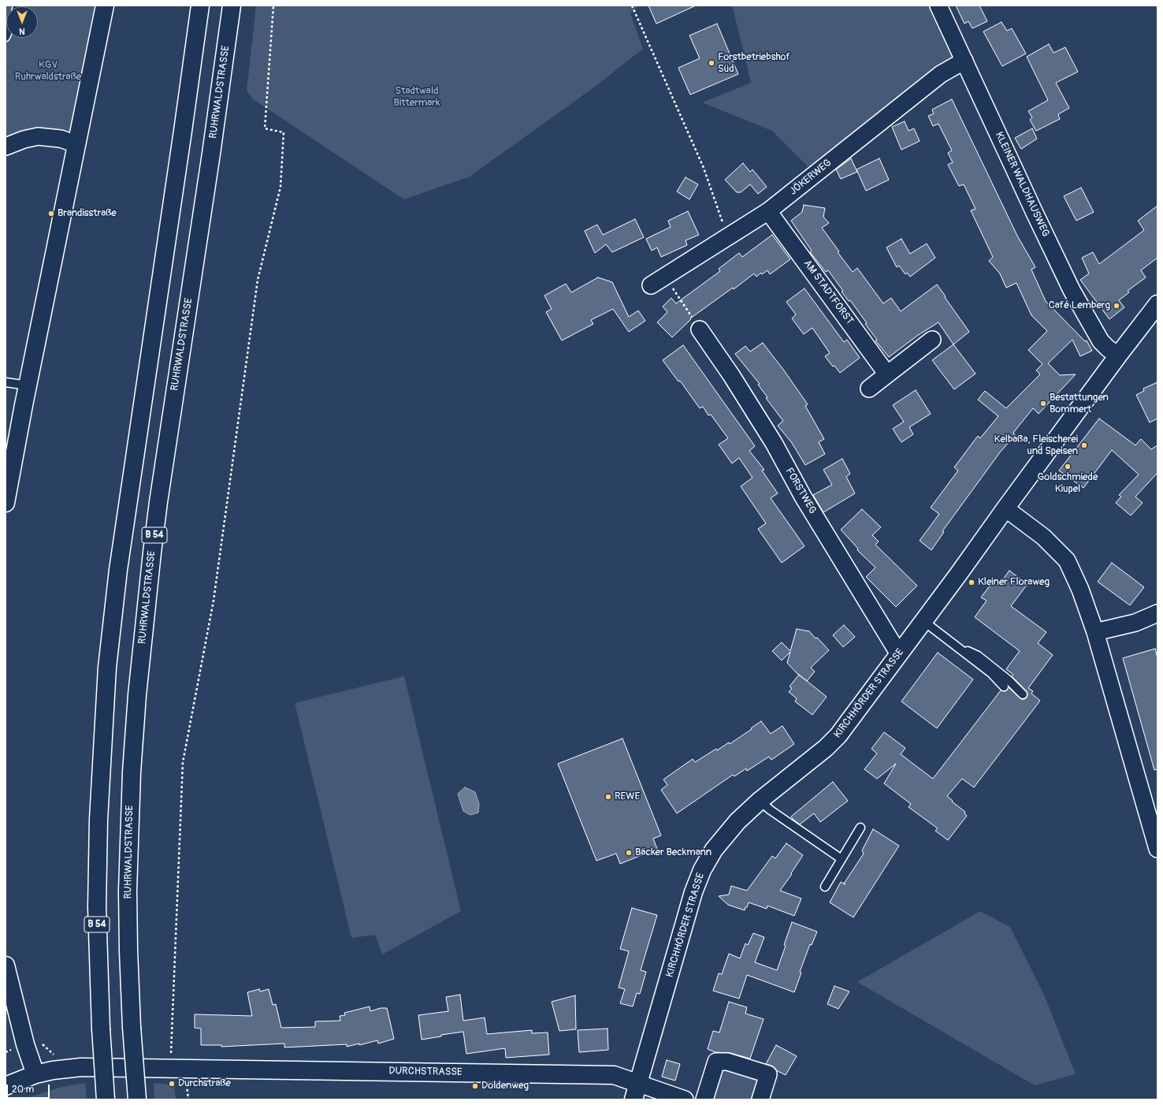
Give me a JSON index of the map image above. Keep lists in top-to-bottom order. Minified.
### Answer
{"streets":{"main road":["RUHRWALDSTRASSE","B 54","KIRCHHÖRDER STRASSE","DURCHSTRASSE"],"street":["JÖKERWEG","KLEINER WALDHAUSWEG","AM STADTFORST","FORSTWEG"]},"crossings":[["JÖKERWEG","KLEINER WALDHAUSWEG"],["JÖKERWEG","AM STADTFORST"],["KLEINER WALDHAUSWEG","KIRCHHÖRDER STRASSE"],["FORSTWEG","KIRCHHÖRDER STRASSE"],["KIRCHHÖRDER STRASSE","DURCHSTRASSE"]],"parks":["KGV Ruhrwaldstraße","Stadtwald Bittermark"],"places":["Forstbetriebshof Süd","Brandisstraße","Café Lemberg","Bestattungen Bommert","Kelbaßa, Fleischerei und Speisen","Goldschmiede Kiupel","Kleiner Floraweg","REWE","Bäcker Beckmann","Durchstraße","Doldenweg"],"scale_bar":"20 m","north":"bottom"}
